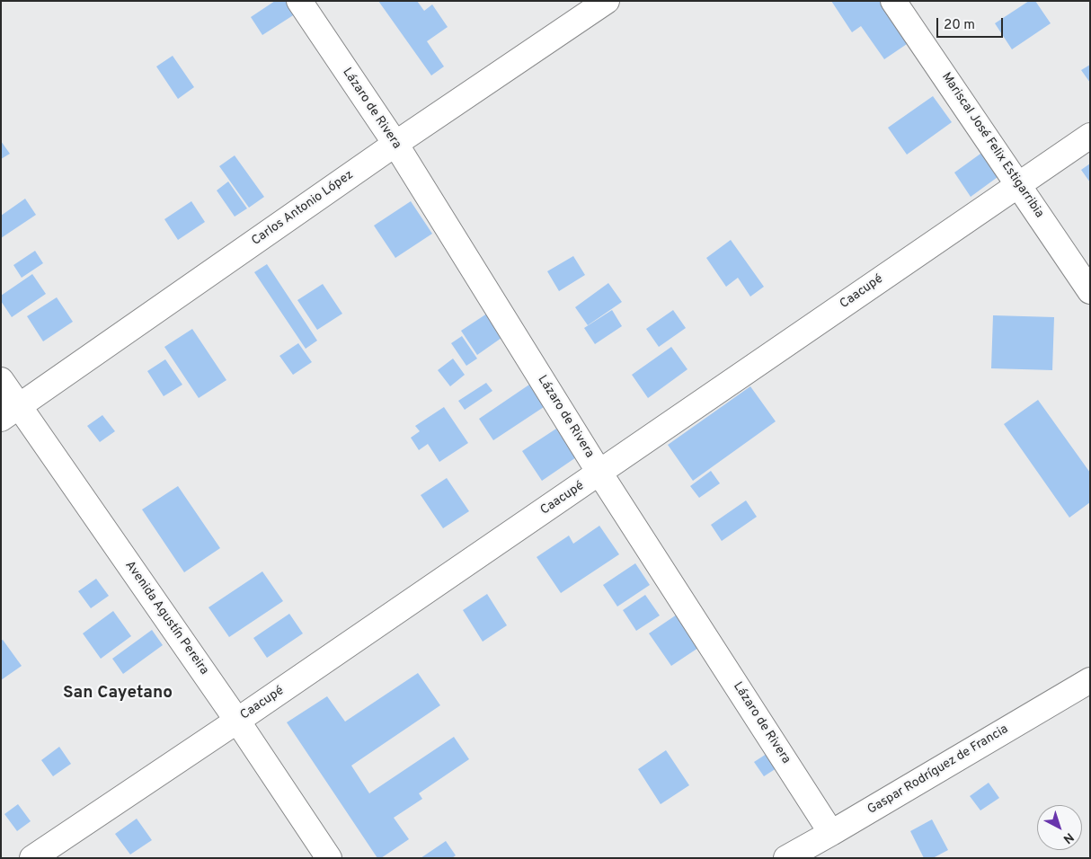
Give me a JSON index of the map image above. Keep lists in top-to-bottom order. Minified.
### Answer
{"streets":{"street":["Lázaro de Rivera","Mariscal José Felix Estigarribia","Carlos Antonio López","Caacupé","Avenida Agustín Pereira","Gaspar Rodríguez de Francia"]},"crossings":[["Lázaro de Rivera","Carlos Antonio López"],["Lázaro de Rivera","Caacupé"],["Lázaro de Rivera","Gaspar Rodríguez de Francia"],["Mariscal José Felix Estigarribia","Caacupé"],["Carlos Antonio López","Avenida Agustín Pereira"],["Caacupé","Avenida Agustín Pereira"]],"districts":["San Cayetano"],"scale_bar":"20 m","north":"bottom right"}
